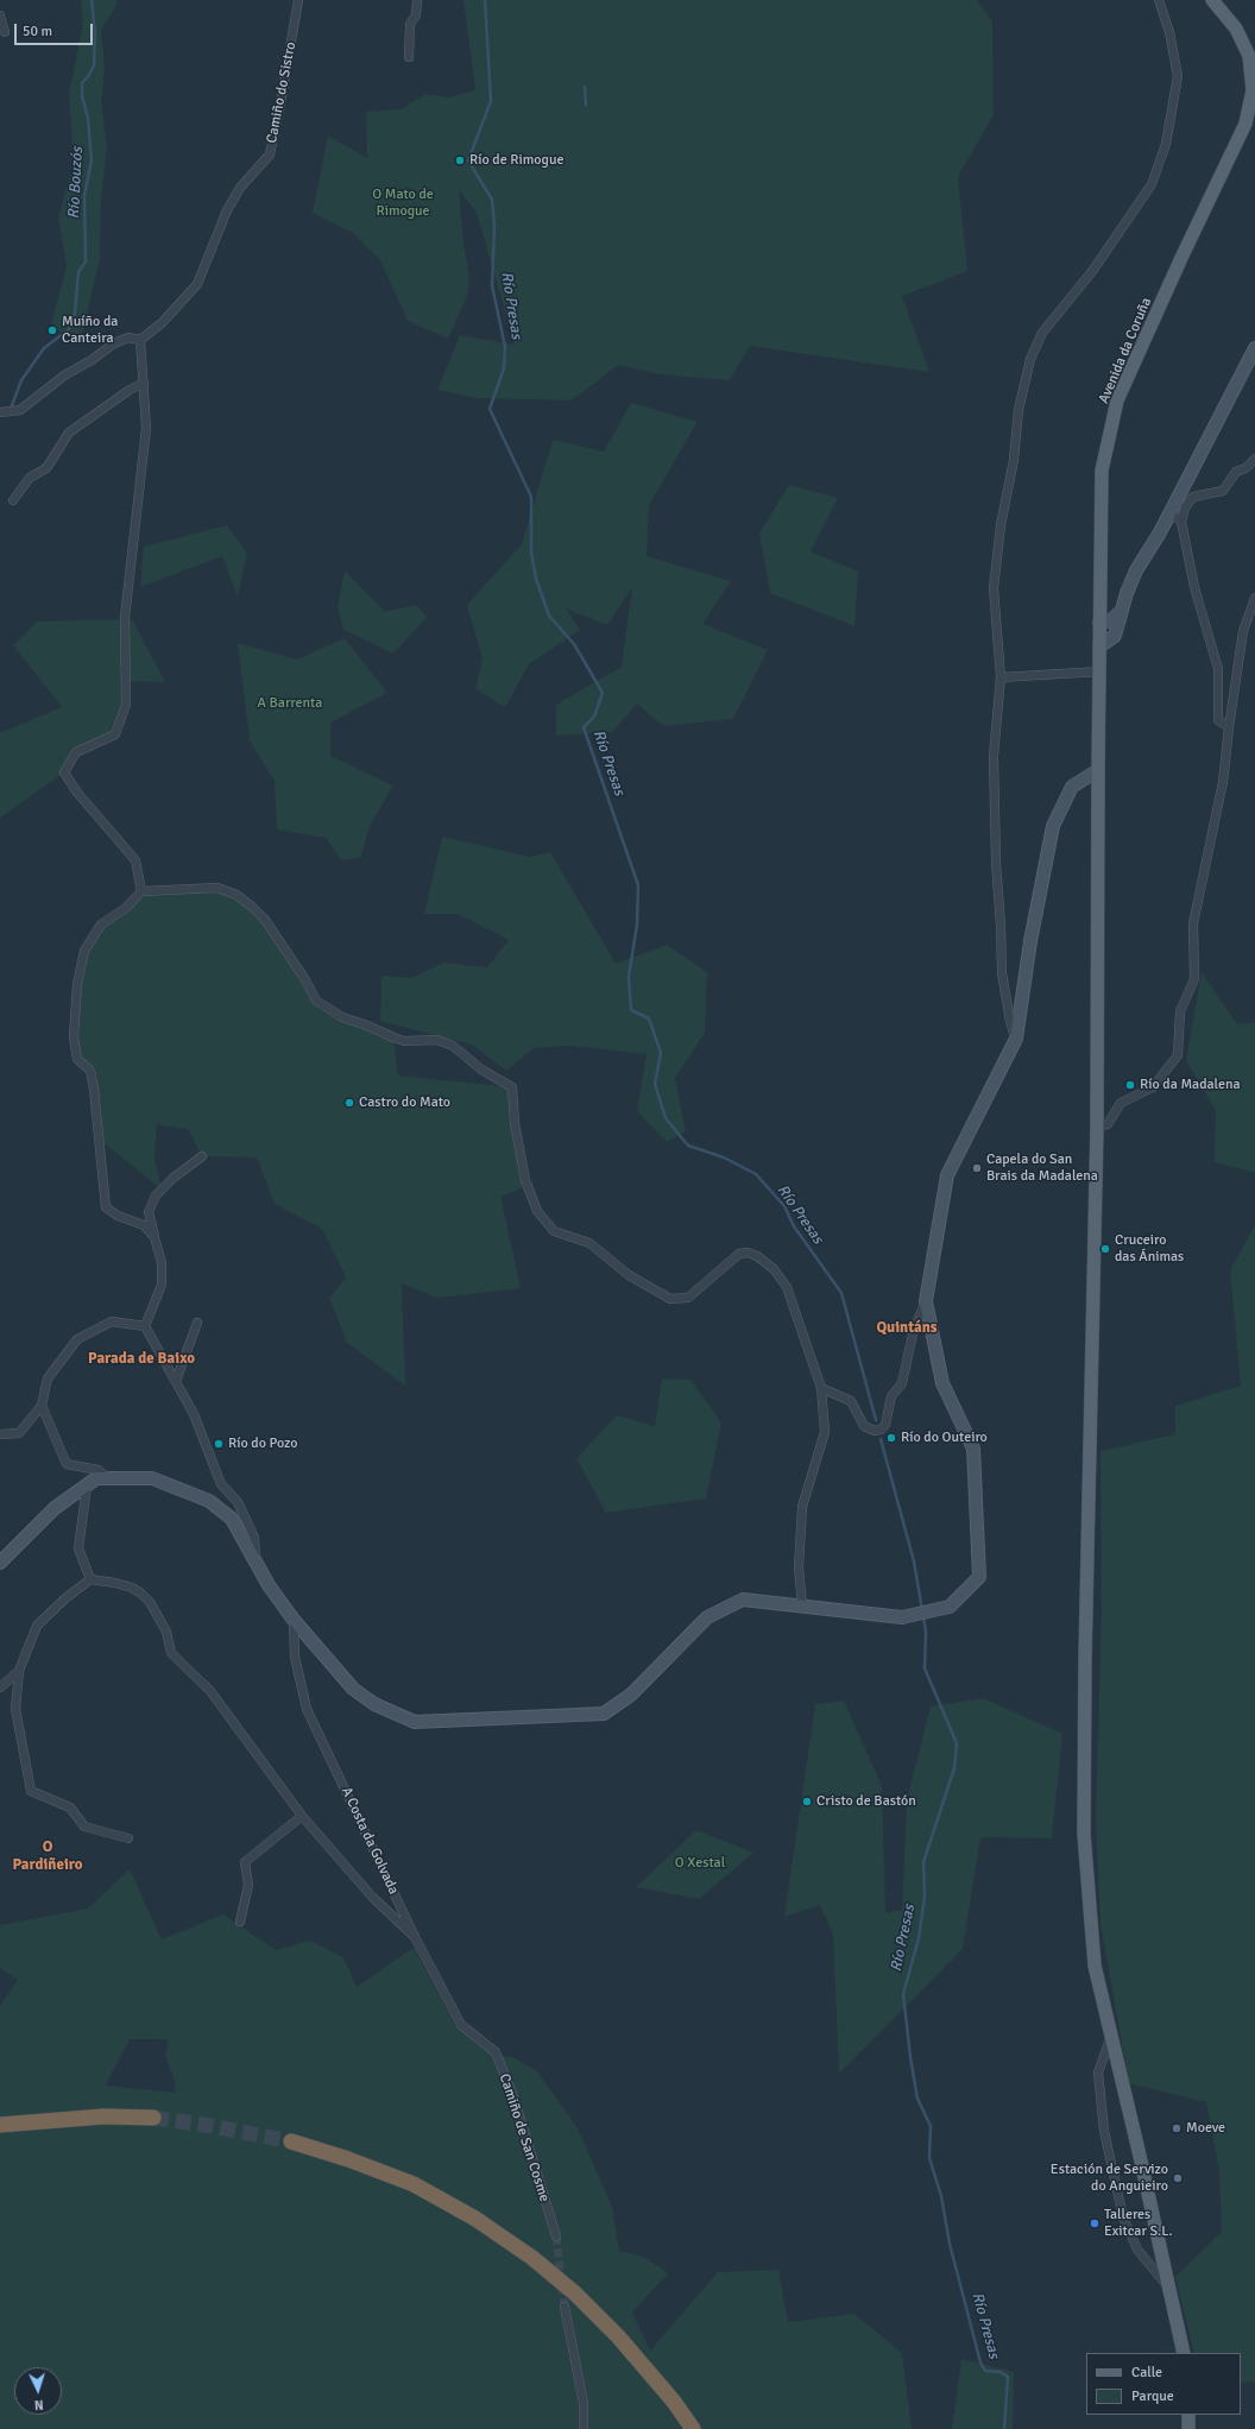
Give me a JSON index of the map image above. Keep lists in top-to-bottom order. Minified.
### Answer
{"streets":{"main road":["Avenida da Coruña"],"street":["Camiño do Sistro","A Costa da Golvada","Camiño de San Cosme"]},"crossings":[["A Costa da Golvada","Camiño de San Cosme"]],"districts":["Quintáns","Parada de Baixo","O Pardiñeiro"],"water":["Río Bouzós","Río Presas"],"parks":["O Mato de Rimogue","A Barrenta","O Xestal"],"places":["Río de Rimogue","Muíño da Canteira","Río da Madalena","Castro do Mato","Capela do San Brais da Madalena","Cruceiro das Ánimas","Río do Outeiro","Río do Pozo","Cristo de Bastón","Moeve","Estación de Servizo do Anguieiro","Talleres Exitcar S.L."],"legend":["Calle","Parque"],"scale_bar":"50 m","north":"bottom"}
